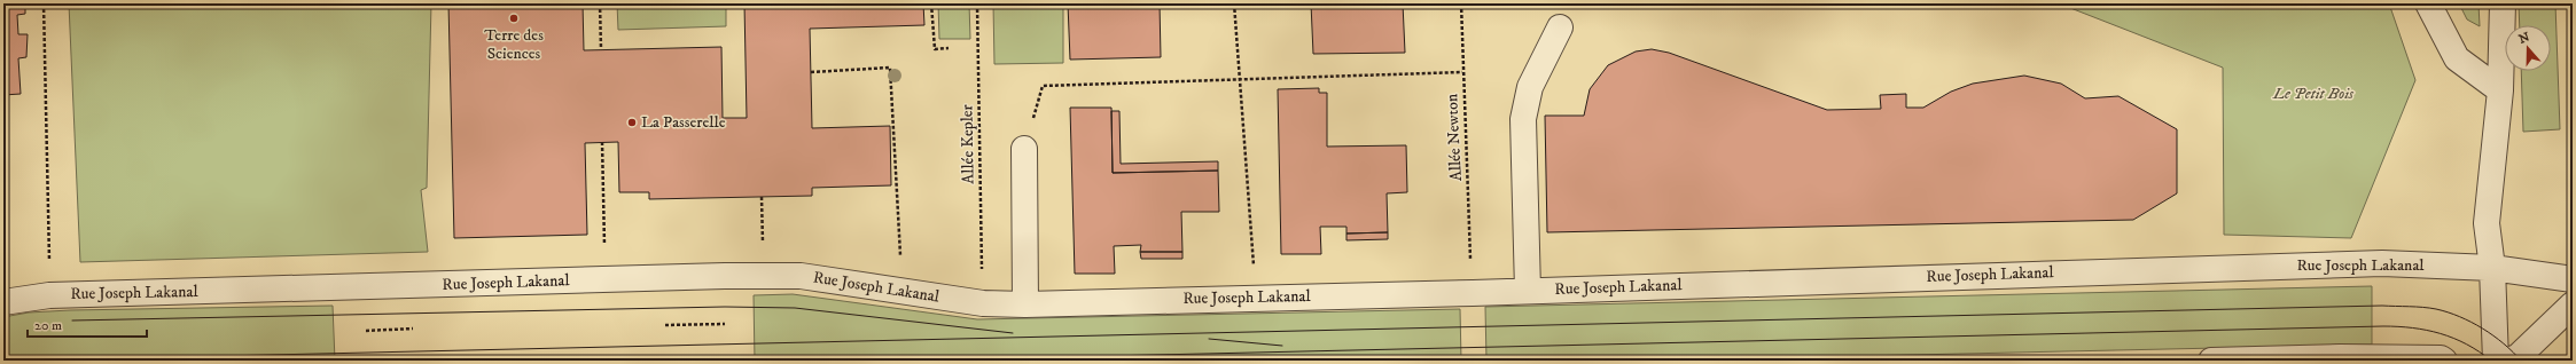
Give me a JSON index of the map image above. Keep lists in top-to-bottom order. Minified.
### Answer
{"streets":{"street":["Rue Joseph Lakanal"],"path":["Allée Newton","Allée Kepler"]},"parks":["Le Petit Bois"],"places":["Terre des Sciences","La Passerelle"],"scale_bar":"20 m","north":"top"}
